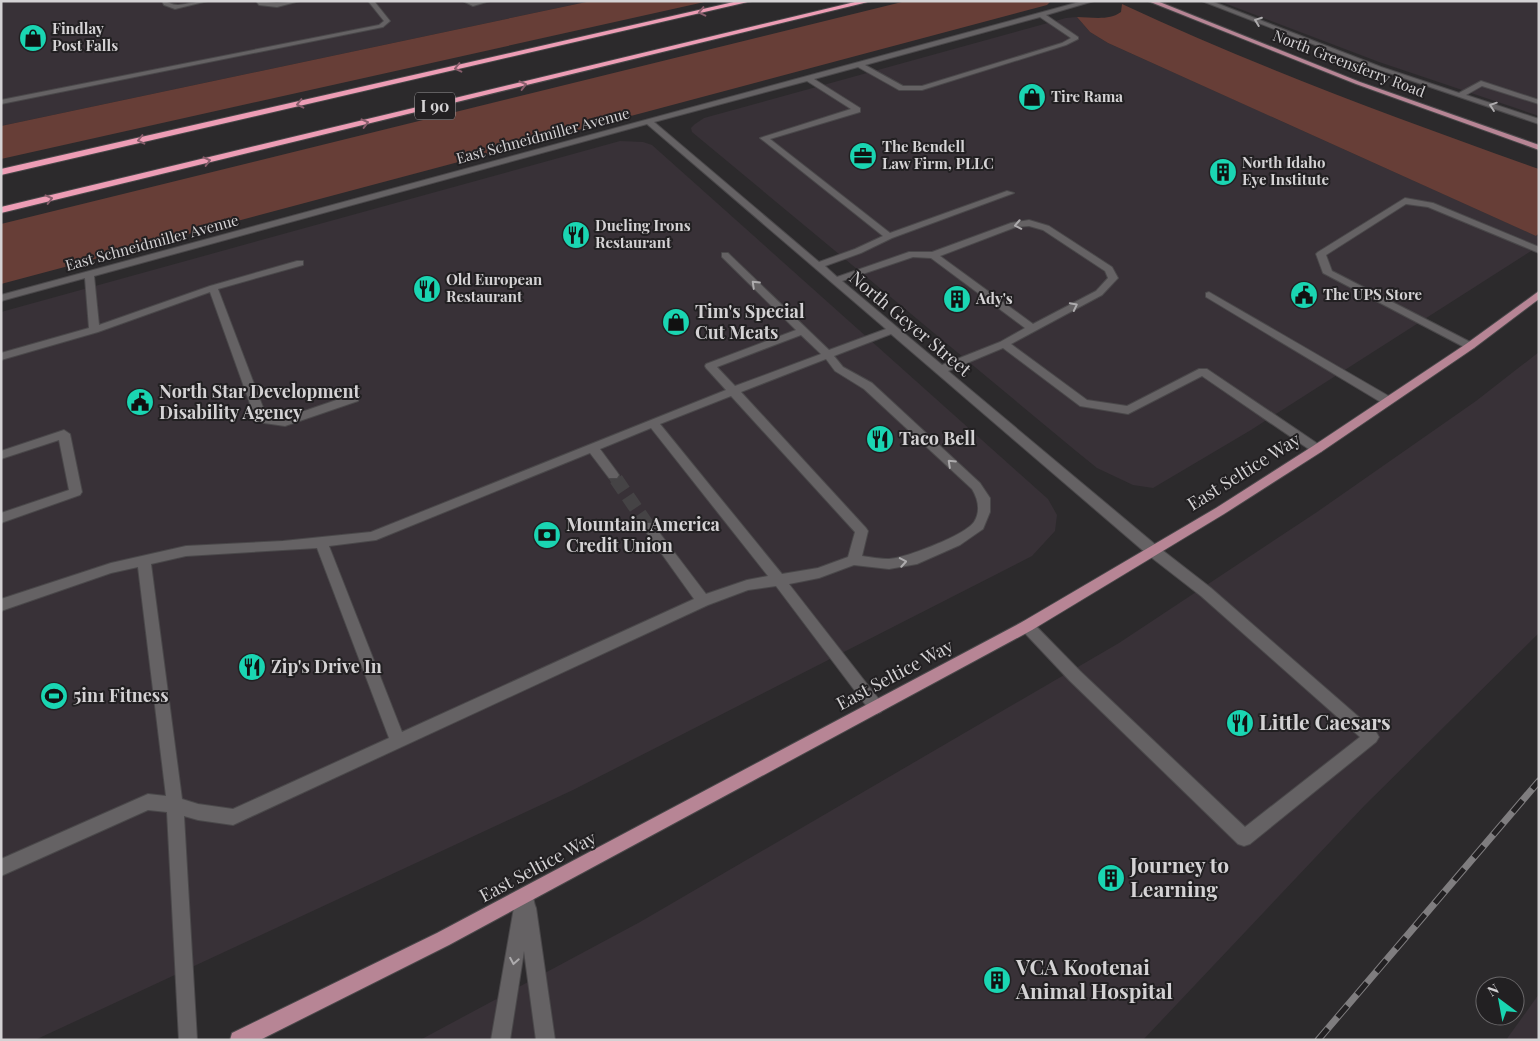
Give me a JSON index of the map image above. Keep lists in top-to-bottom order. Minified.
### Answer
{"streets":{"highway":["I 90"],"main road":["North Greensferry Road","East Seltice Way"],"street":["East Schneidmiller Avenue","North Geyer Street"]},"crossings":[["East Schneidmiller Avenue","North Geyer Street"],["North Geyer Street","East Seltice Way"]],"places":{"shop":["Findlay Post Falls","Tire Rama","Tim's Special Cut Meats"],"office":["The Bendell Law Firm, PLLC"],"building":["North Idaho Eye Institute","Ady's","Journey to Learning","VCA Kootenai Animal Hospital"],"restaurant":["Dueling Irons Restaurant","Old European Restaurant","Taco Bell","Zip's Drive In","Little Caesars"],"public building":["The UPS Store","North Star Development Disability Agency"],"bank":["Mountain America Credit Union"],"sports":["5in1 Fitness"]},"north":"top left"}
